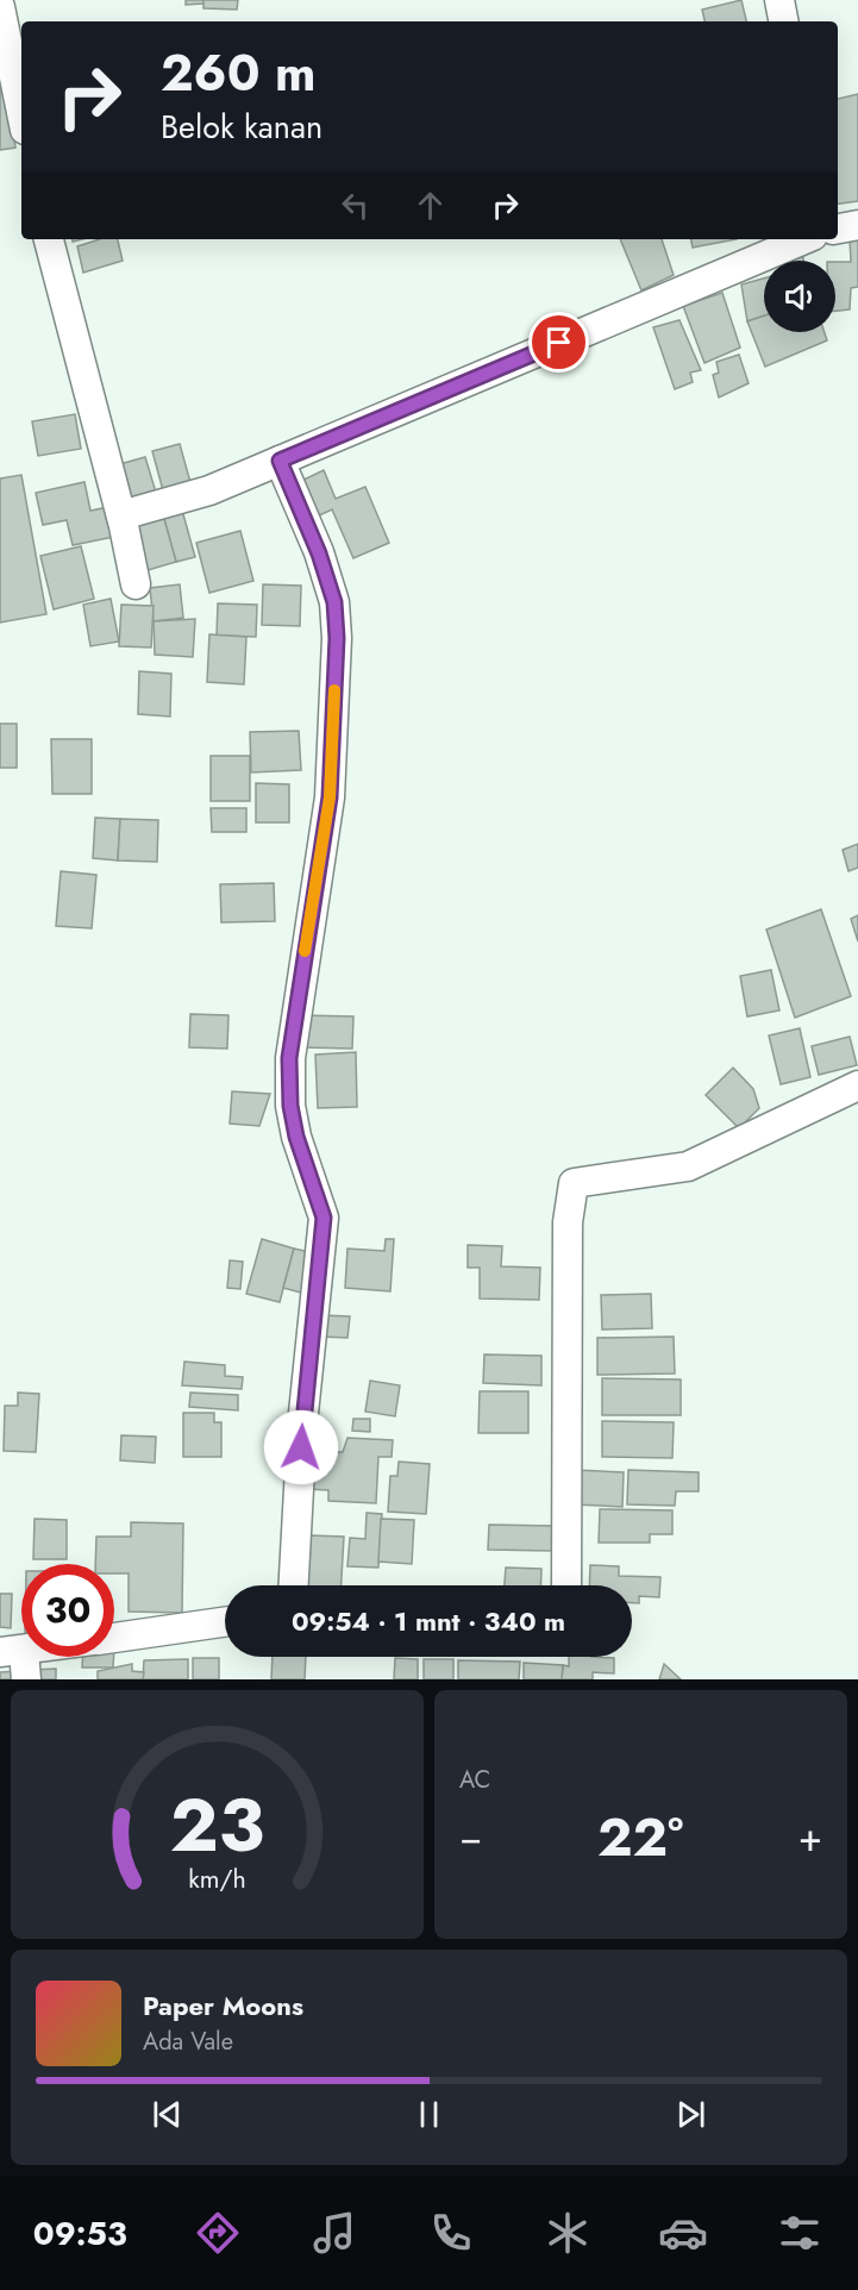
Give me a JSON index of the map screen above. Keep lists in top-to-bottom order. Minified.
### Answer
{"page":{"turn":["260 m","Belok kanan"],"limit":"30","trip":"09:54 · 1 mnt · 340 m","tile":"AC","heat":["−","22°","+"],"song":["Paper Moons","Ada Vale"],"tabs":"09:53","gauge":["23","km/h"]}}
